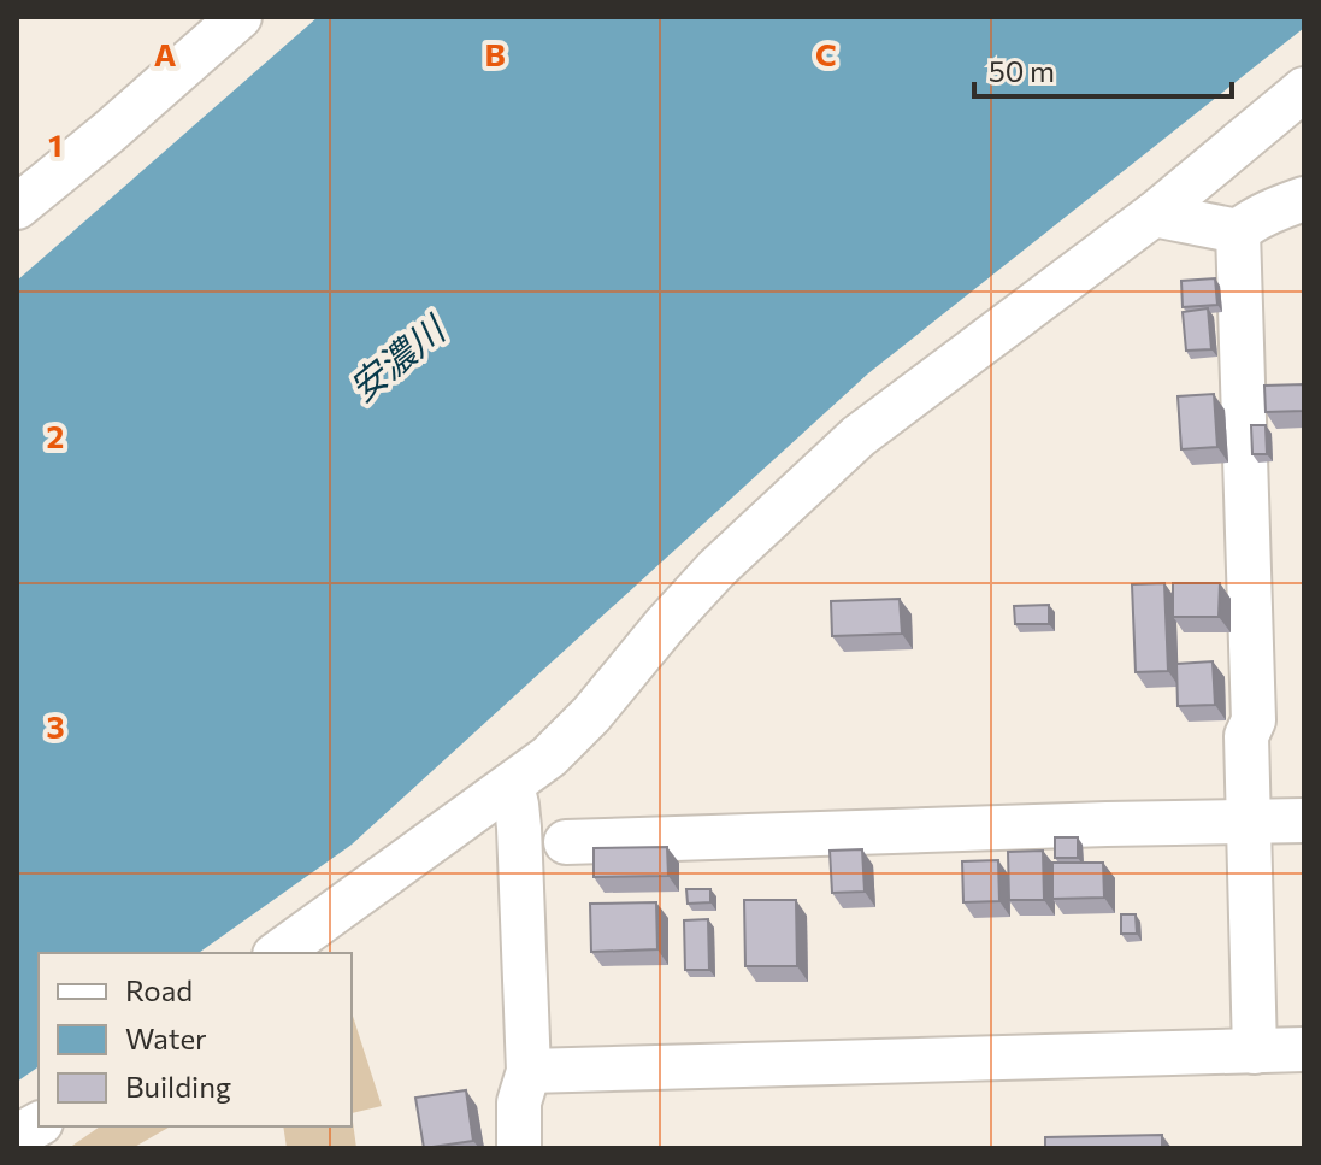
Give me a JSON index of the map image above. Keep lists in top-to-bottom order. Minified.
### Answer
{"water":["安濃川"],"legend":["Road","Water","Building"],"scale_bar":"50 m","grid":{"columns":["A","B","C"],"rows":["1","2","3"]}}
